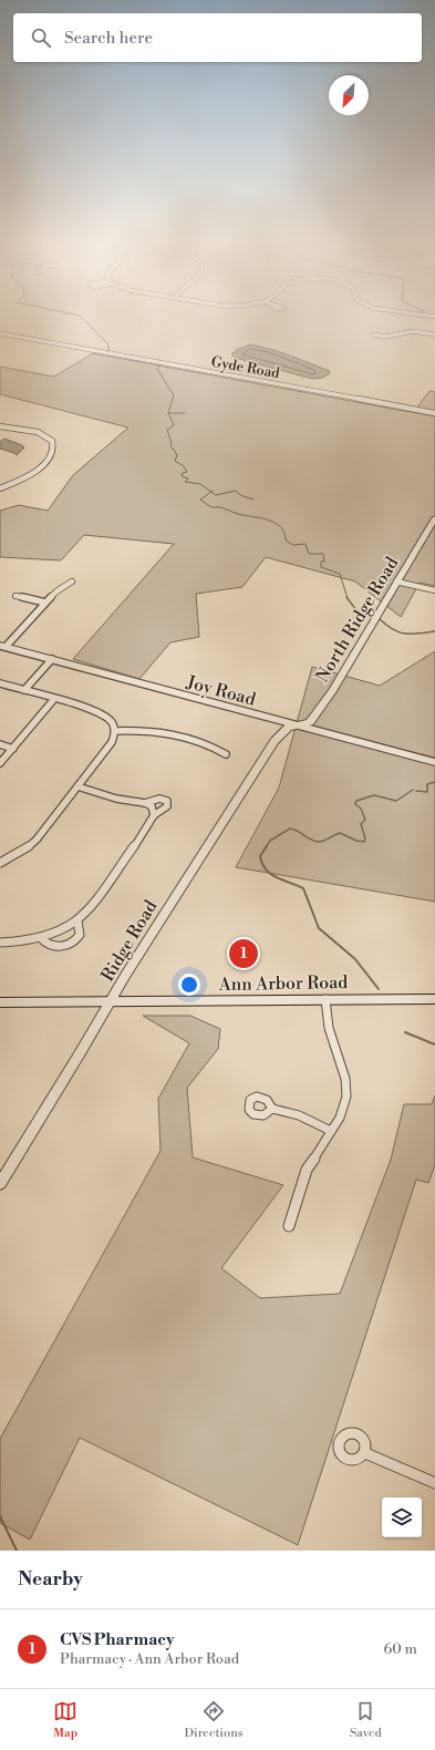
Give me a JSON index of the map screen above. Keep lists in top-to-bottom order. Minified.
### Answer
{"streets":{"main road":["Ann Arbor Road"],"street":["Gyde Road","North Ridge Road","Joy Road","Ridge Road"]},"crossings":[["North Ridge Road","Joy Road"],["North Ridge Road","Ridge Road"],["Joy Road","Ridge Road"],["Ridge Road","Ann Arbor Road"]],"north":"bottom left","page":{"search":"Search here","pins":"1","heading":"Nearby","list":[{"mark":"1","name":"CVS Pharmacy","note":"Pharmacy · Ann Arbor Road","value":"60 m"}],"nav":["Map","Directions","Saved"]}}
